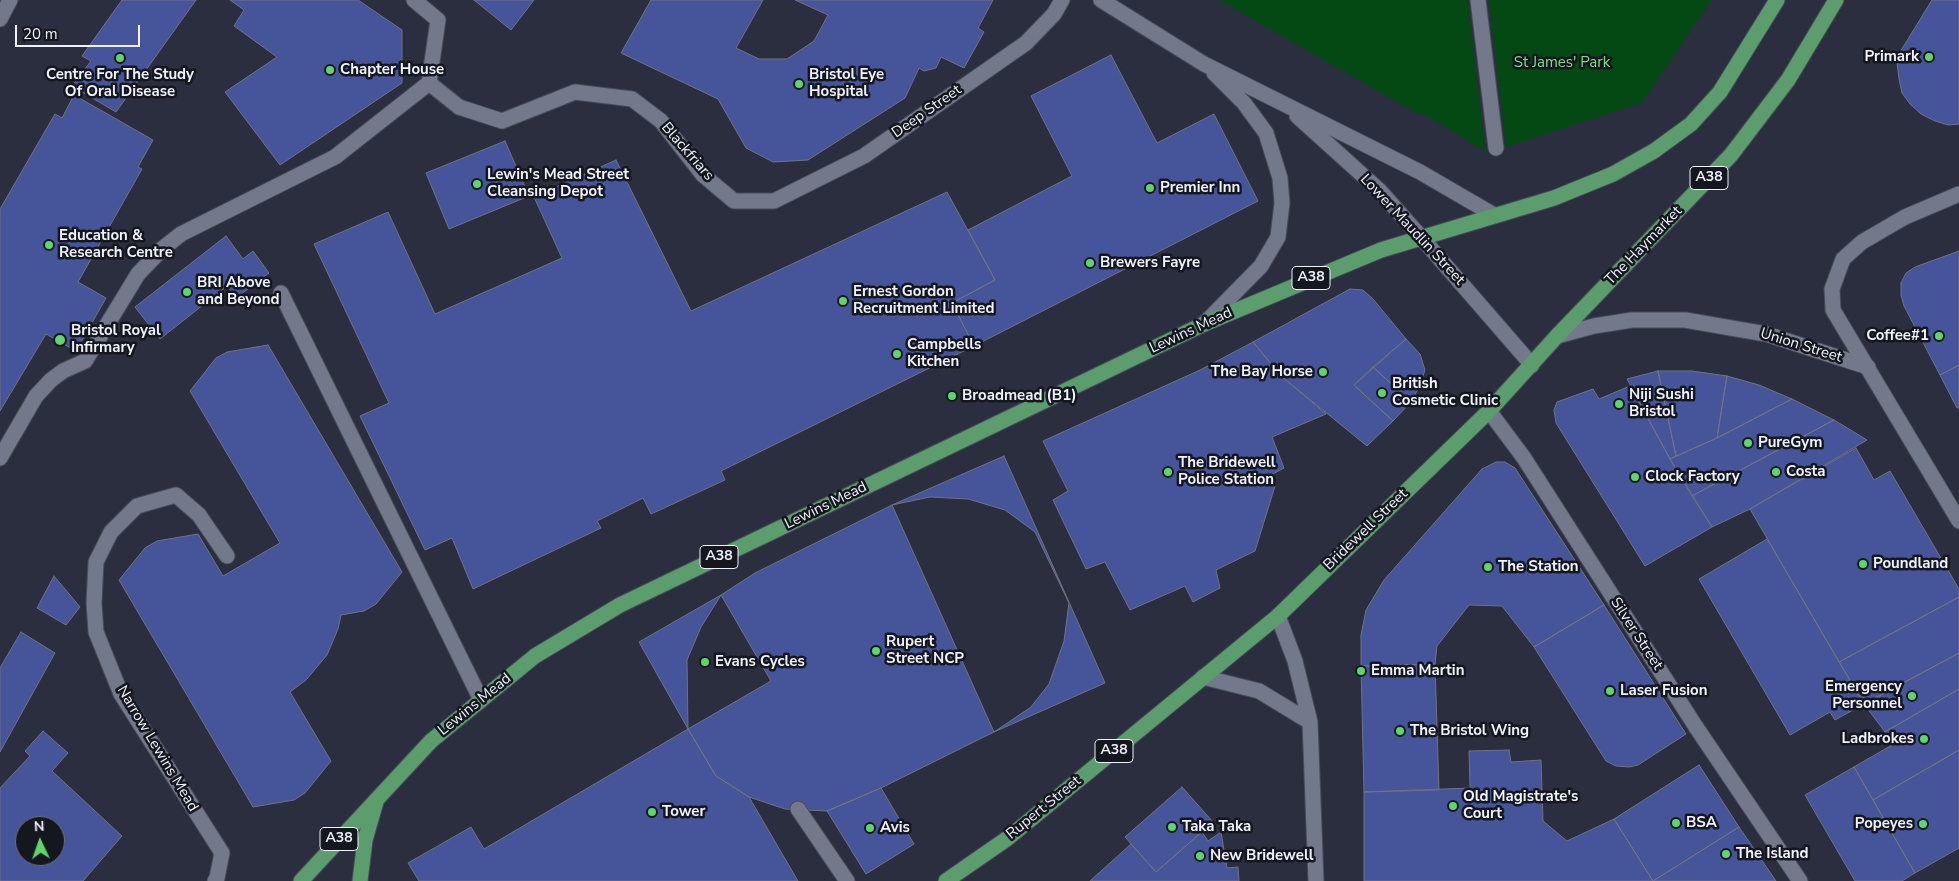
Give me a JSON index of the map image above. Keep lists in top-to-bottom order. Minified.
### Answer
{"streets":{"main road":["A38","The Haymarket","Lewins Mead","Bridewell Street","Rupert Street"],"street":["Deep Street","Blackfriars","Lower Maudlin Street","Union Street","Silver Street","Narrow Lewins Mead"]},"crossings":[["Deep Street","Blackfriars"],["A38","Lower Maudlin Street"],["A38","Lewins Mead"],["Lower Maudlin Street","The Haymarket"],["Lower Maudlin Street","Lewins Mead"],["Lower Maudlin Street","Bridewell Street"],["The Haymarket","Union Street"],["The Haymarket","Bridewell Street"],["Bridewell Street","Silver Street"],["Bridewell Street","Rupert Street"]],"parks":["St James' Park"],"places":["Primark","Centre For The Study Of Oral Disease","Chapter House","Bristol Eye Hospital","Lewin's Mead Street Cleansing Depot","Premier Inn","Education & Research Centre","Brewers Fayre","BRI Above and Beyond","Ernest Gordon Recruitment Limited","Coffee#1","Bristol Royal Infirmary","Campbells Kitchen","The Bay Horse","British Cosmetic Clinic","Broadmead (B1)","Niji Sushi Bristol","PureGym","The Bridewell Police Station","Costa","Clock Factory","Poundland","The Station","Rupert Street NCP","Evans Cycles","Emma Martin","Laser Fusion","Emergency Personnel","The Bristol Wing","Ladbrokes","Old Magistrate's Court","Tower","BSA","Popeyes","Taka Taka","Avis","The Island","New Bridewell"],"scale_bar":"20 m","north":"top"}
